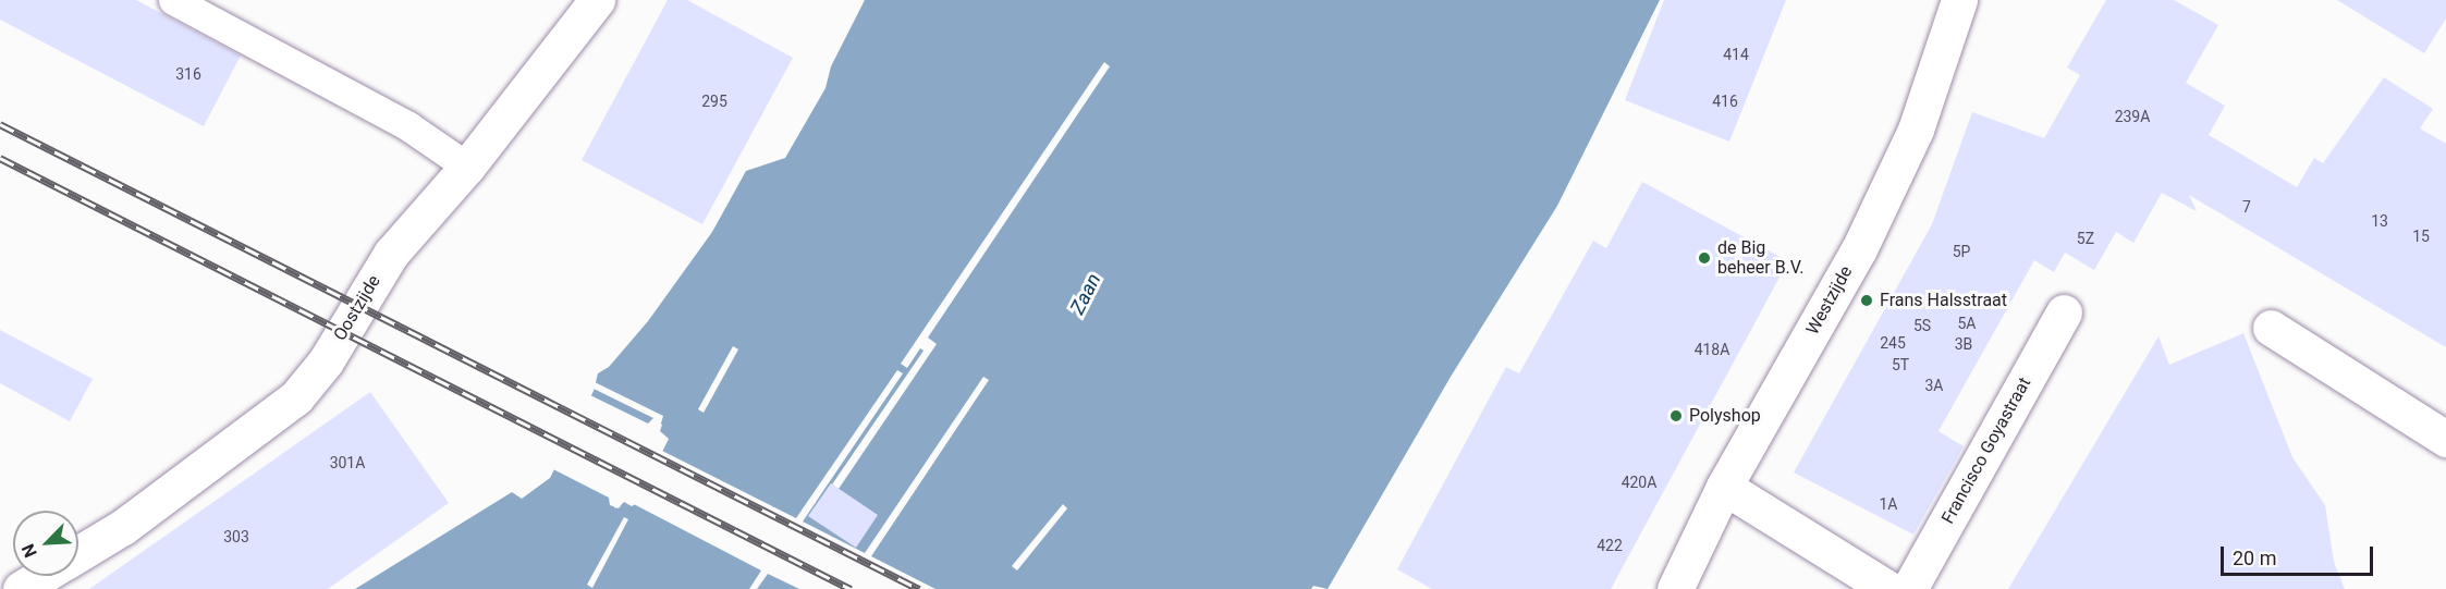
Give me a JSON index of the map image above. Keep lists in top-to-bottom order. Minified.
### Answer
{"streets":{"street":["Westzijde","Oostzijde","Francisco Goyastraat"]},"water":["Zaan"],"places":["de Big beheer B.V.","Frans Halsstraat","Polyshop"],"house_numbers":["414","316","295","416","239A","7","13","15","5Z","5P","5A","5S","245","3B","418A","5T","3A","301A","420A","1A","303","422"],"scale_bar":"20 m","north":"bottom left"}
